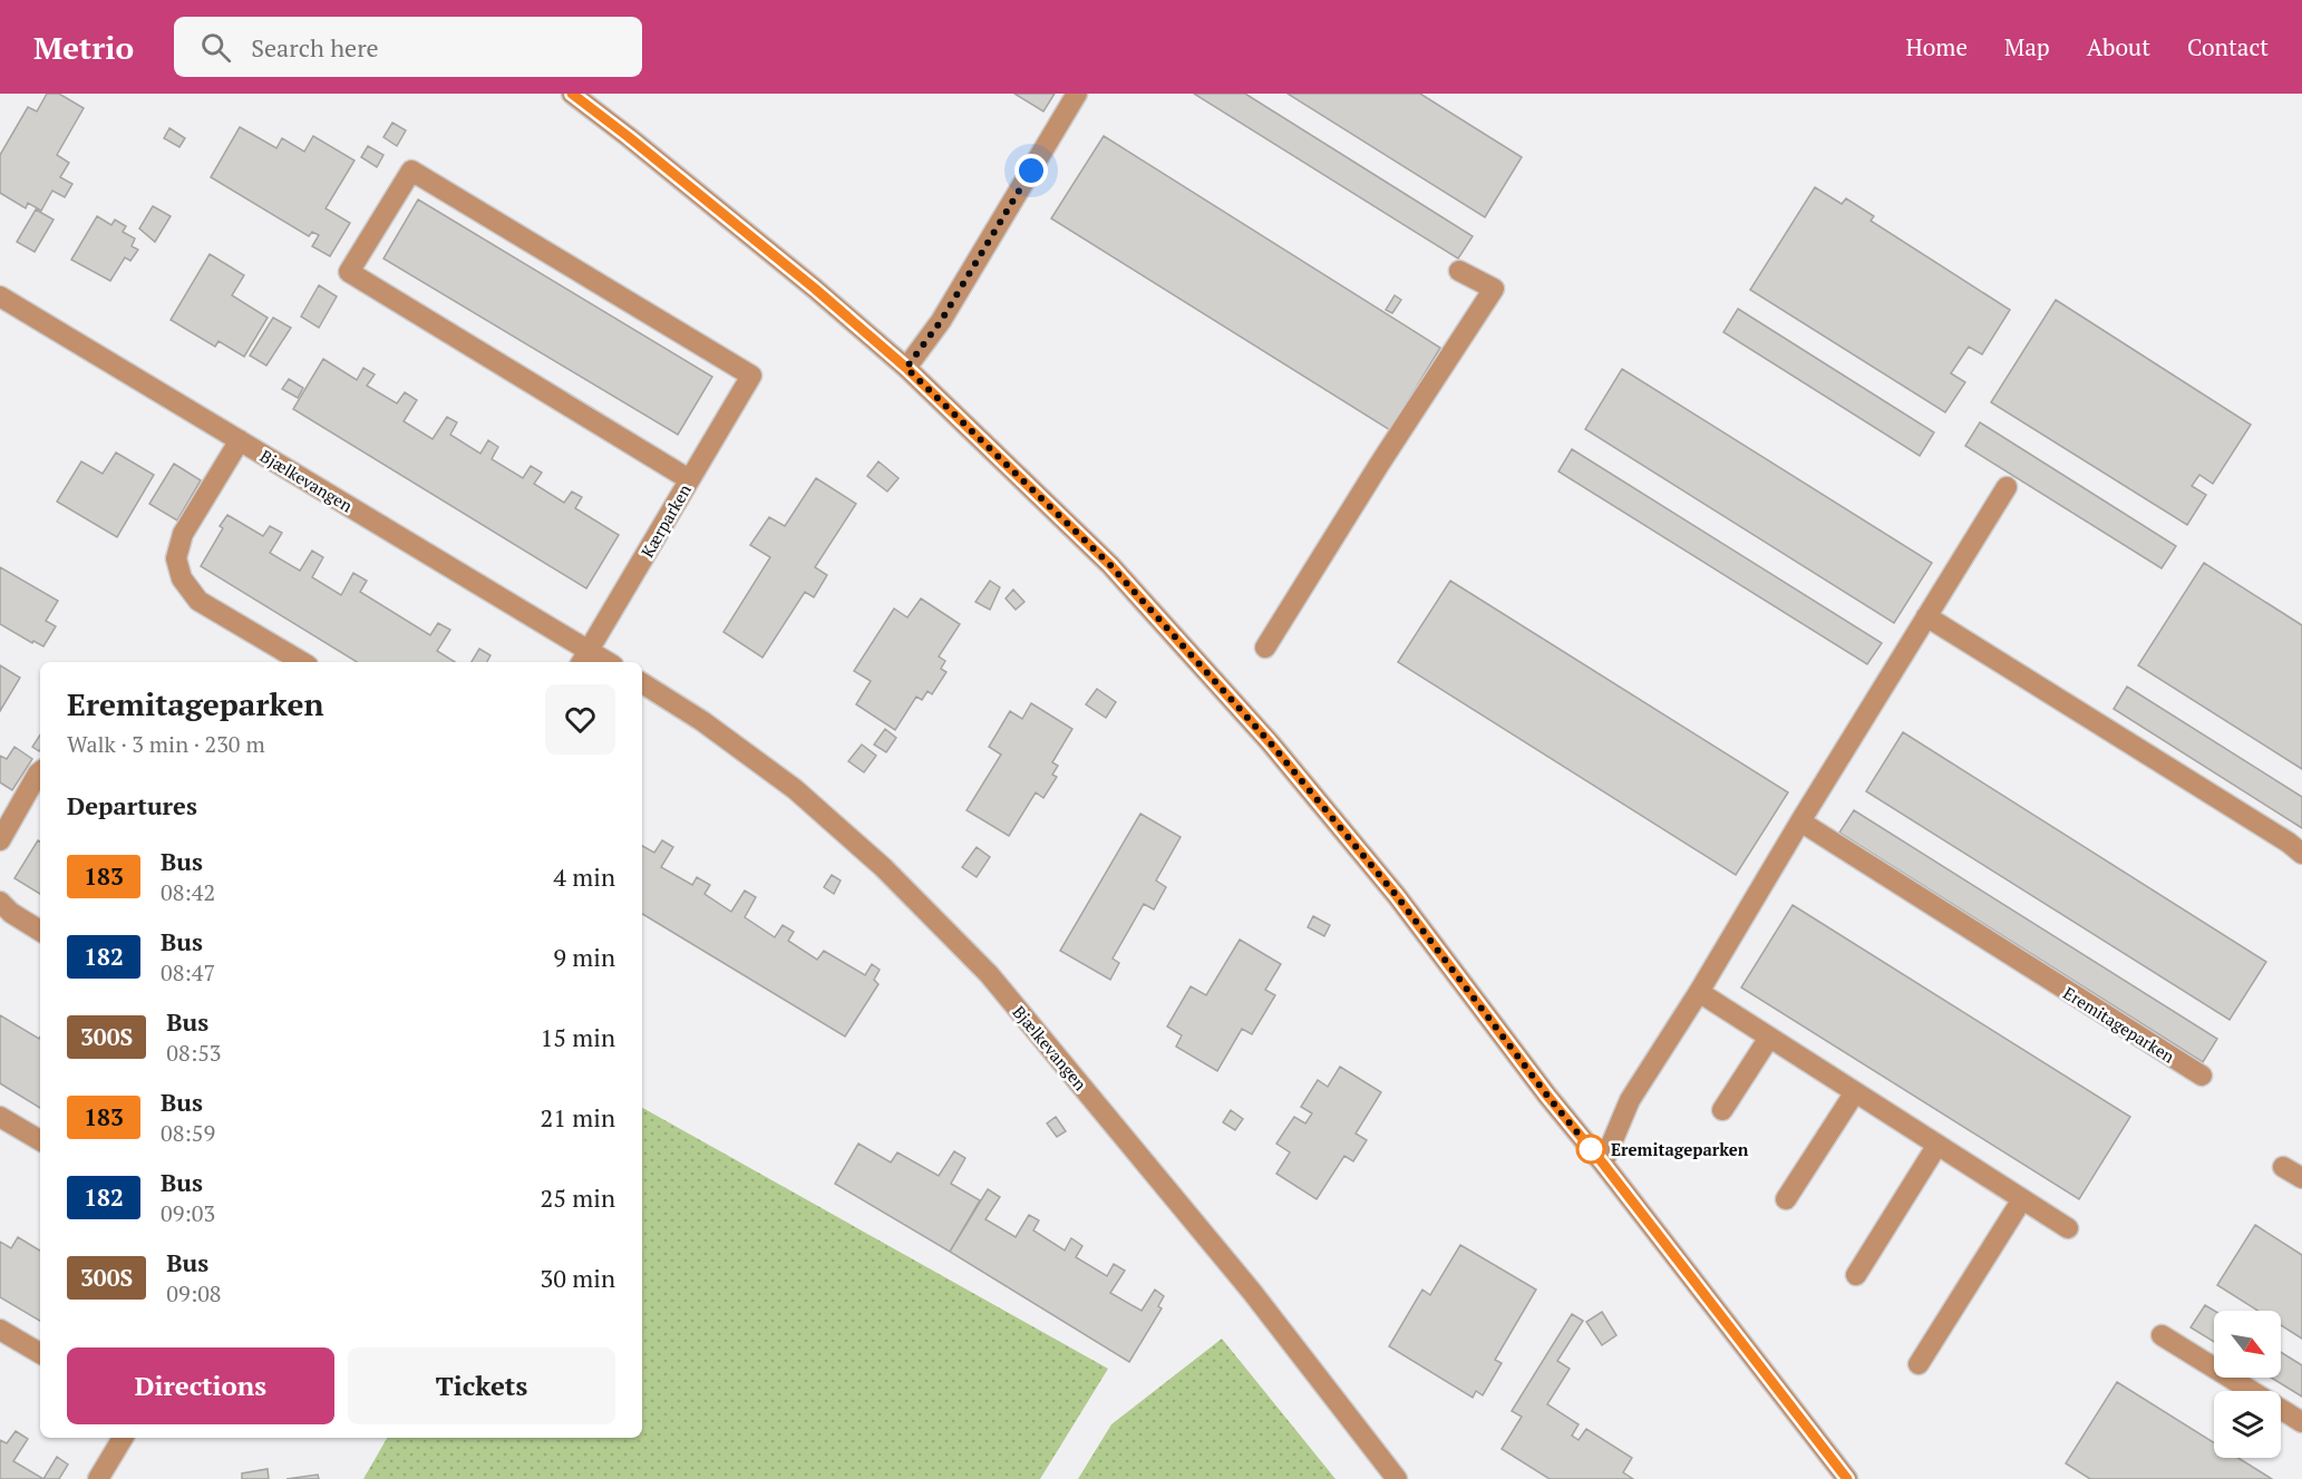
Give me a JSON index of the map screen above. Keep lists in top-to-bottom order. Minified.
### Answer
{"streets":{"street":["Bjælkevangen","Kærparken","Eremitageparken"]},"crossings":[["Bjælkevangen","Kærparken"]],"places":["Eremitageparken"],"lines":["bus line 183"],"north":"bottom right","page":{"header":"Metrio","search":"Search here","nav":["Home","Map","About","Contact"],"heading":[["Eremitageparken","Walk · 3 min · 230 m"],"Departures"],"list":[{"mark":"183","name":"Bus","note":"08:42","value":"4 min"},{"mark":"182","name":"Bus","note":"08:47","value":"9 min"},{"mark":"300S","name":"Bus","note":"08:53","value":"15 min"},{"mark":"183","name":"Bus","note":"08:59","value":"21 min"},{"mark":"182","name":"Bus","note":"09:03","value":"25 min"},{"mark":"300S","name":"Bus","note":"09:08","value":"30 min"}],"buttons":["Directions","Tickets"]}}
